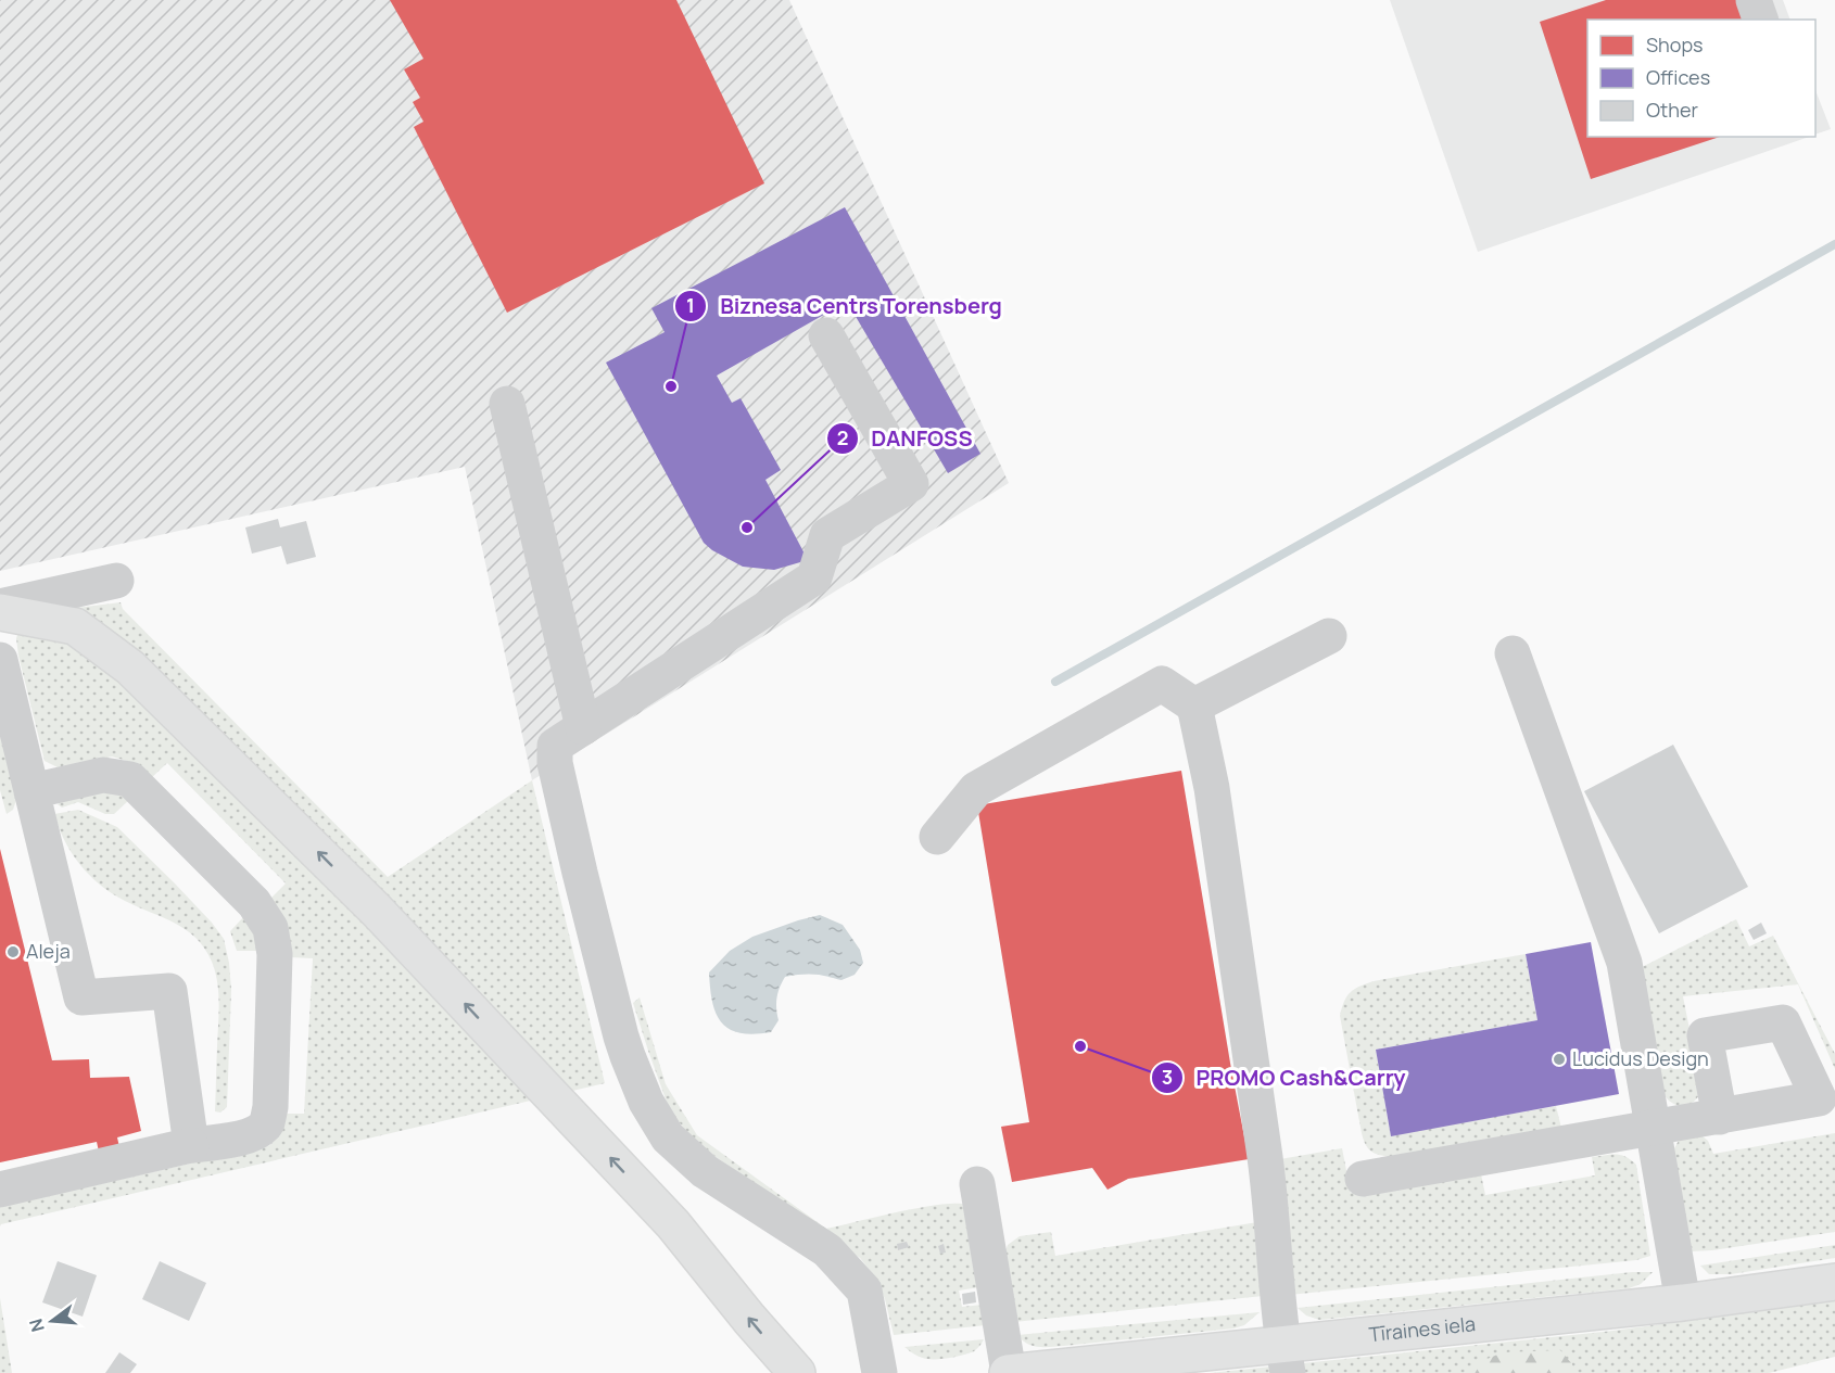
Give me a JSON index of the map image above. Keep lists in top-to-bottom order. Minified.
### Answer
{"streets":{"highway":["Tīraines iela"]},"places":["Biznesa Centrs Torensberg","DANFOSS","Aleja","PROMO Cash&Carry","Lucidus Design"],"legend":["Shops","Offices","Other"],"north":"left"}
